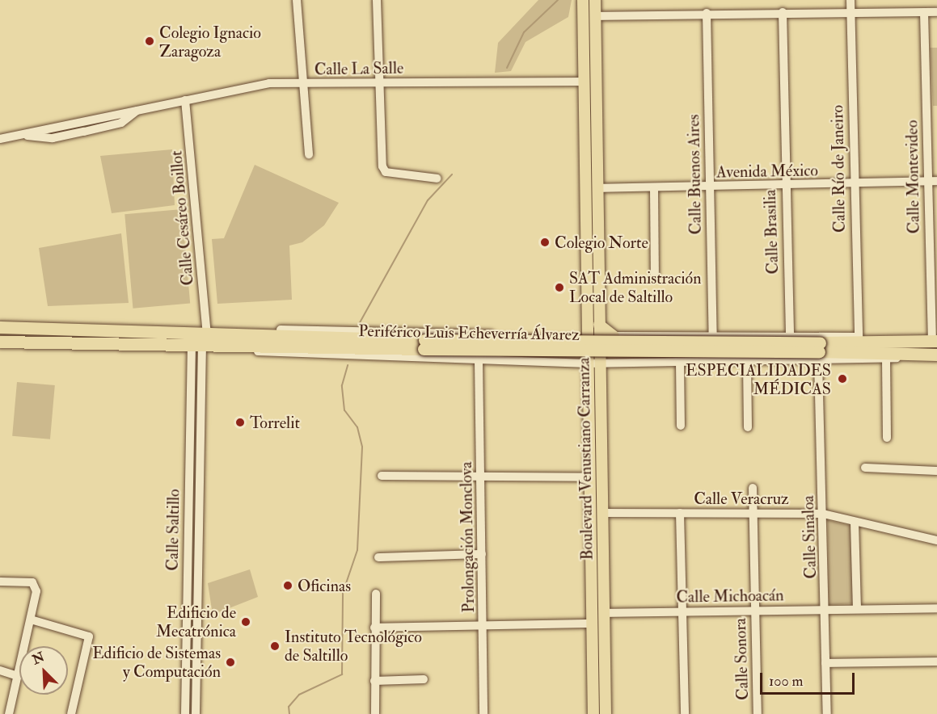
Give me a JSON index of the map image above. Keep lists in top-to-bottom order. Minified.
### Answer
{"streets":{"highway":["Periférico Luis Echeverría Álvarez"],"main road":["Boulevard Venustiano Carranza"],"street":["Calle La Salle","Calle Río de Janeiro","Avenida México","Calle Buenos Aires","Calle Montevideo","Calle Cesáreo Boillot","Calle Brasilia","Calle Veracruz","Calle Saltillo","Prolongación Monclova","Calle Sinaloa","Calle Michoacán","Calle Sonora"]},"crossings":[["Calle La Salle","Calle Cesáreo Boillot"],["Calle La Salle","Boulevard Venustiano Carranza"],["Calle Río de Janeiro","Avenida México"],["Calle Río de Janeiro","Periférico Luis Echeverría Álvarez"],["Avenida México","Calle Buenos Aires"],["Avenida México","Calle Montevideo"],["Avenida México","Calle Brasilia"],["Avenida México","Boulevard Venustiano Carranza"],["Calle Buenos Aires","Periférico Luis Echeverría Álvarez"],["Calle Montevideo","Periférico Luis Echeverría Álvarez"],["Calle Cesáreo Boillot","Periférico Luis Echeverría Álvarez"],["Calle Brasilia","Periférico Luis Echeverría Álvarez"],["Periférico Luis Echeverría Álvarez","Boulevard Venustiano Carranza"],["Periférico Luis Echeverría Álvarez","Calle Saltillo"],["Periférico Luis Echeverría Álvarez","Calle Sinaloa"],["Boulevard Venustiano Carranza","Calle Veracruz"],["Boulevard Venustiano Carranza","Calle Michoacán"],["Calle Veracruz","Calle Sinaloa"],["Calle Veracruz","Calle Sonora"],["Calle Sinaloa","Calle Michoacán"],["Calle Michoacán","Calle Sonora"]],"places":["Colegio Ignacio Zaragoza","Colegio Norte","SAT Administración Local de Saltillo","ESPECIALIDADES MÉDICAS","Torrelit","Oficinas","Edificio de Mecatrónica","Instituto Tecnológico de Saltillo","Edificio de Sistemas y Computación"],"scale_bar":"100 m","north":"top left"}
